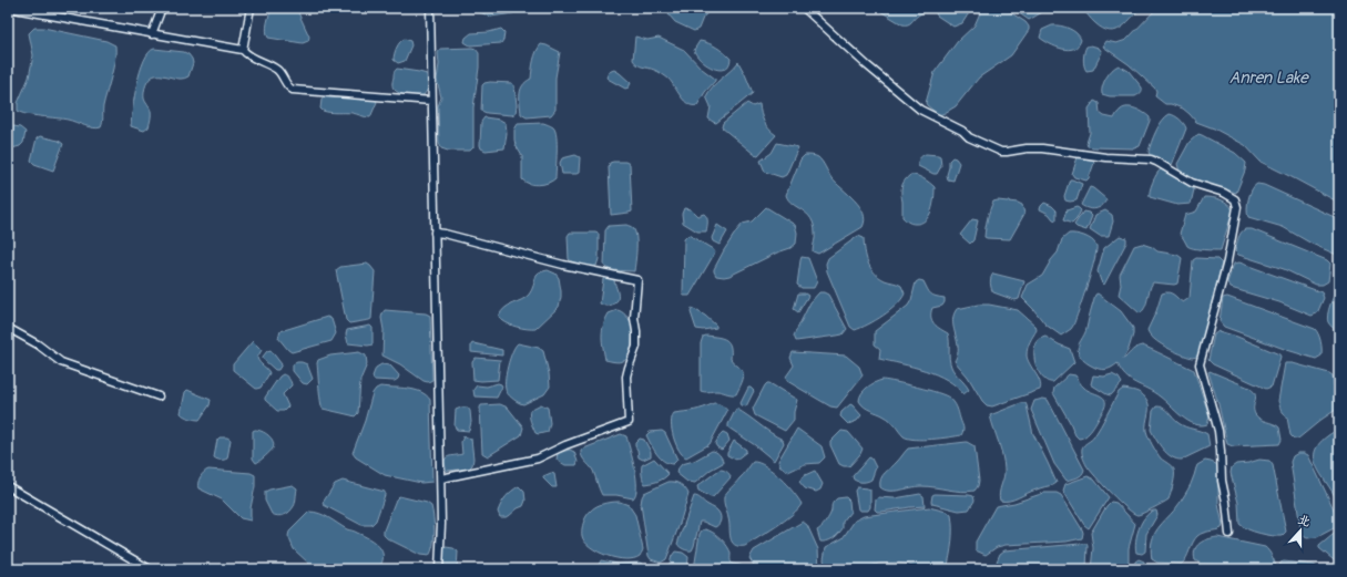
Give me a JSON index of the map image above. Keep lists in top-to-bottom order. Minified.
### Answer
{"water":["Anren Lake"],"north":"top"}
